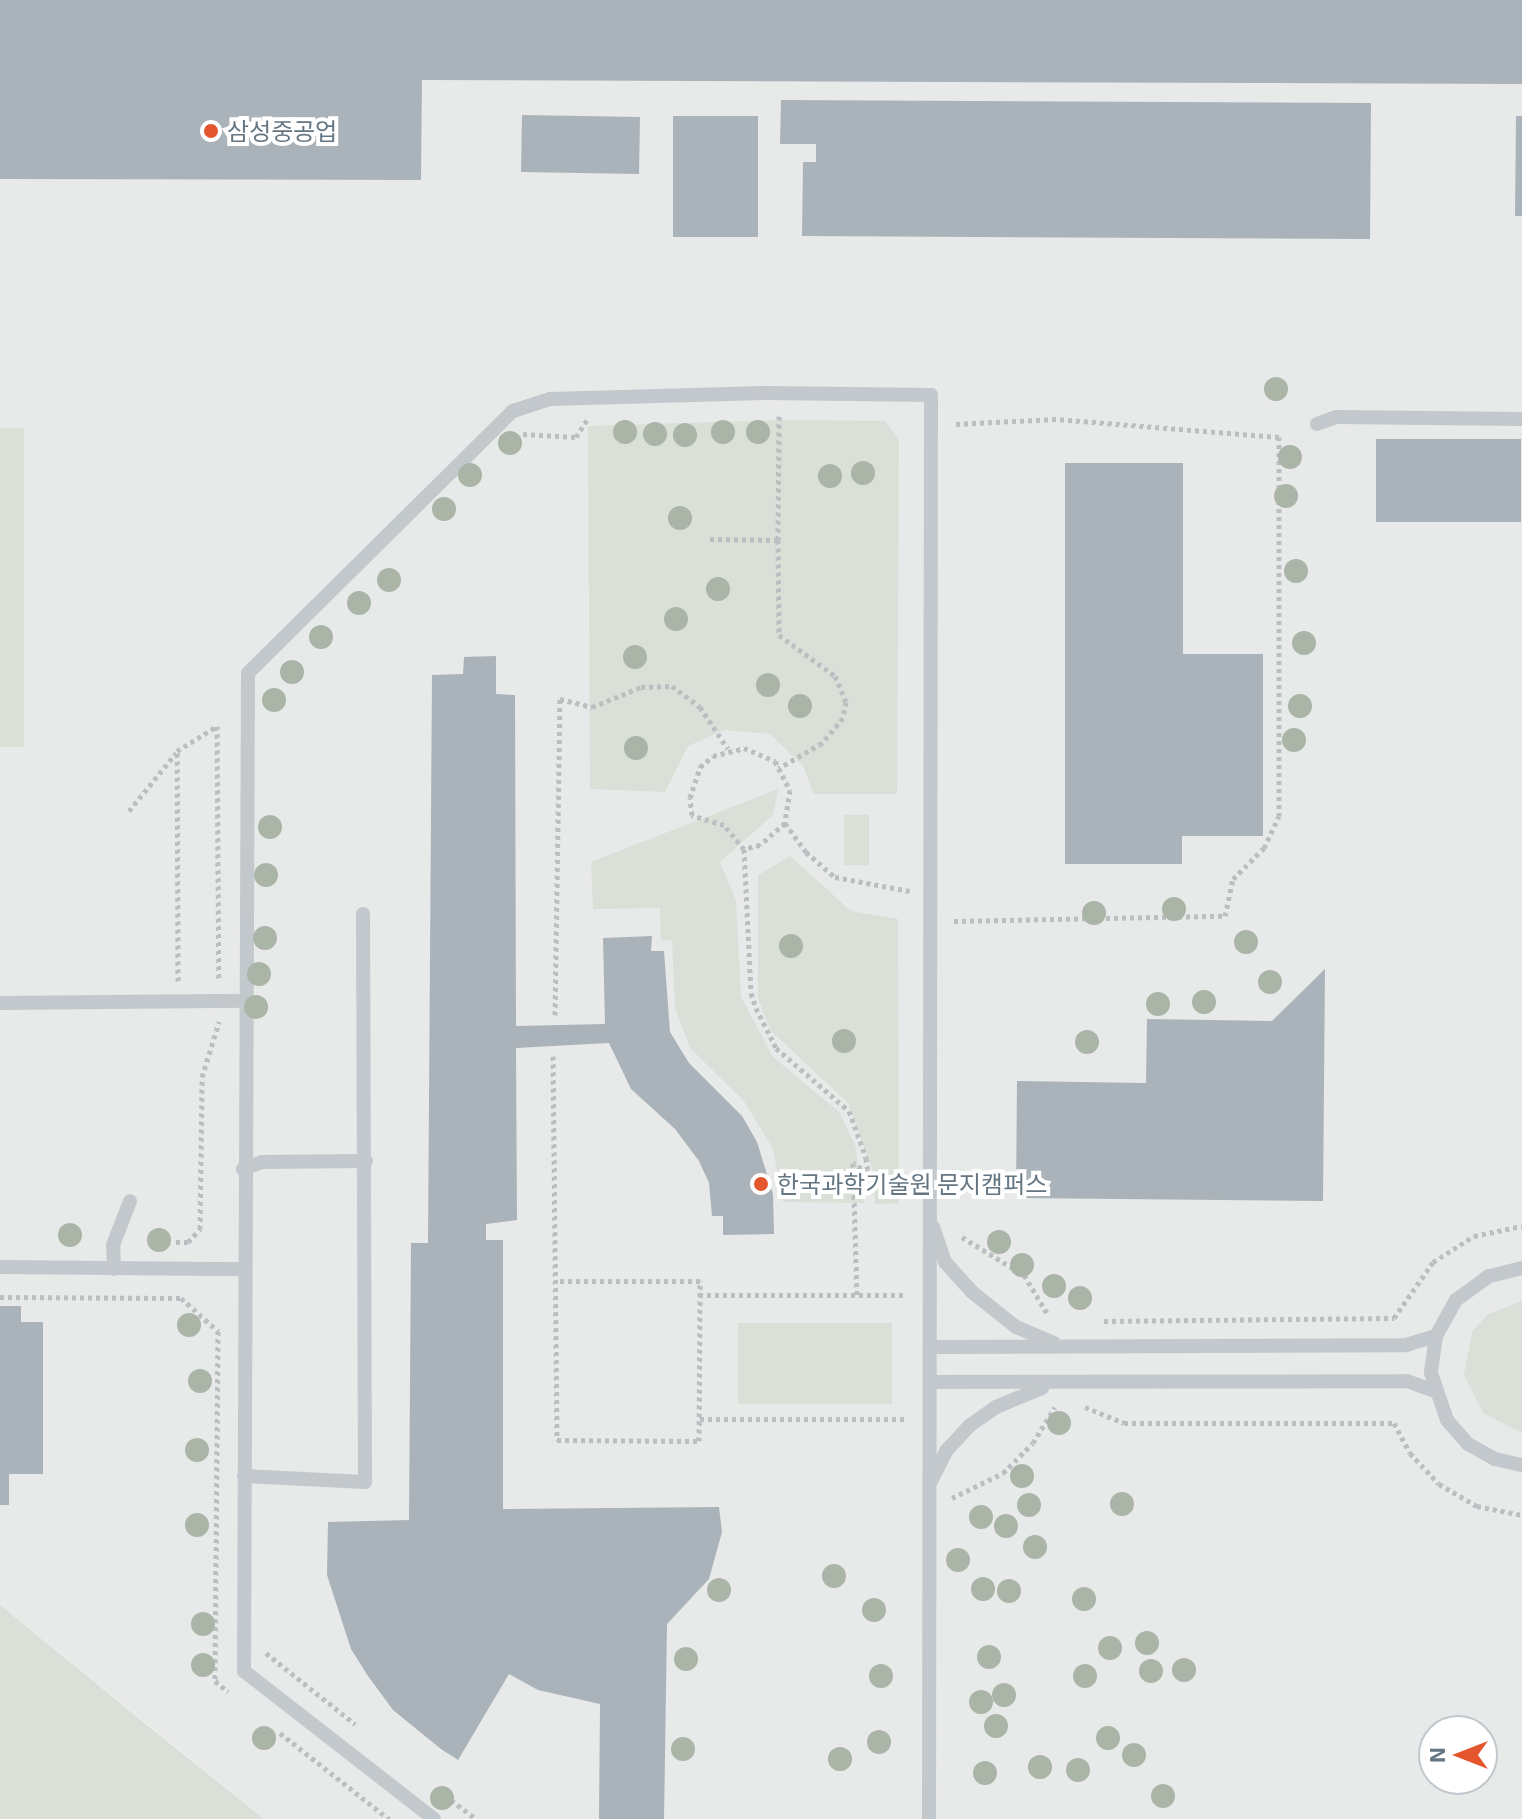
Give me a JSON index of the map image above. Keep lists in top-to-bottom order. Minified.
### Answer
{"places":["삼성중공업","한국과학기술원 문지캠퍼스"],"north":"left"}
